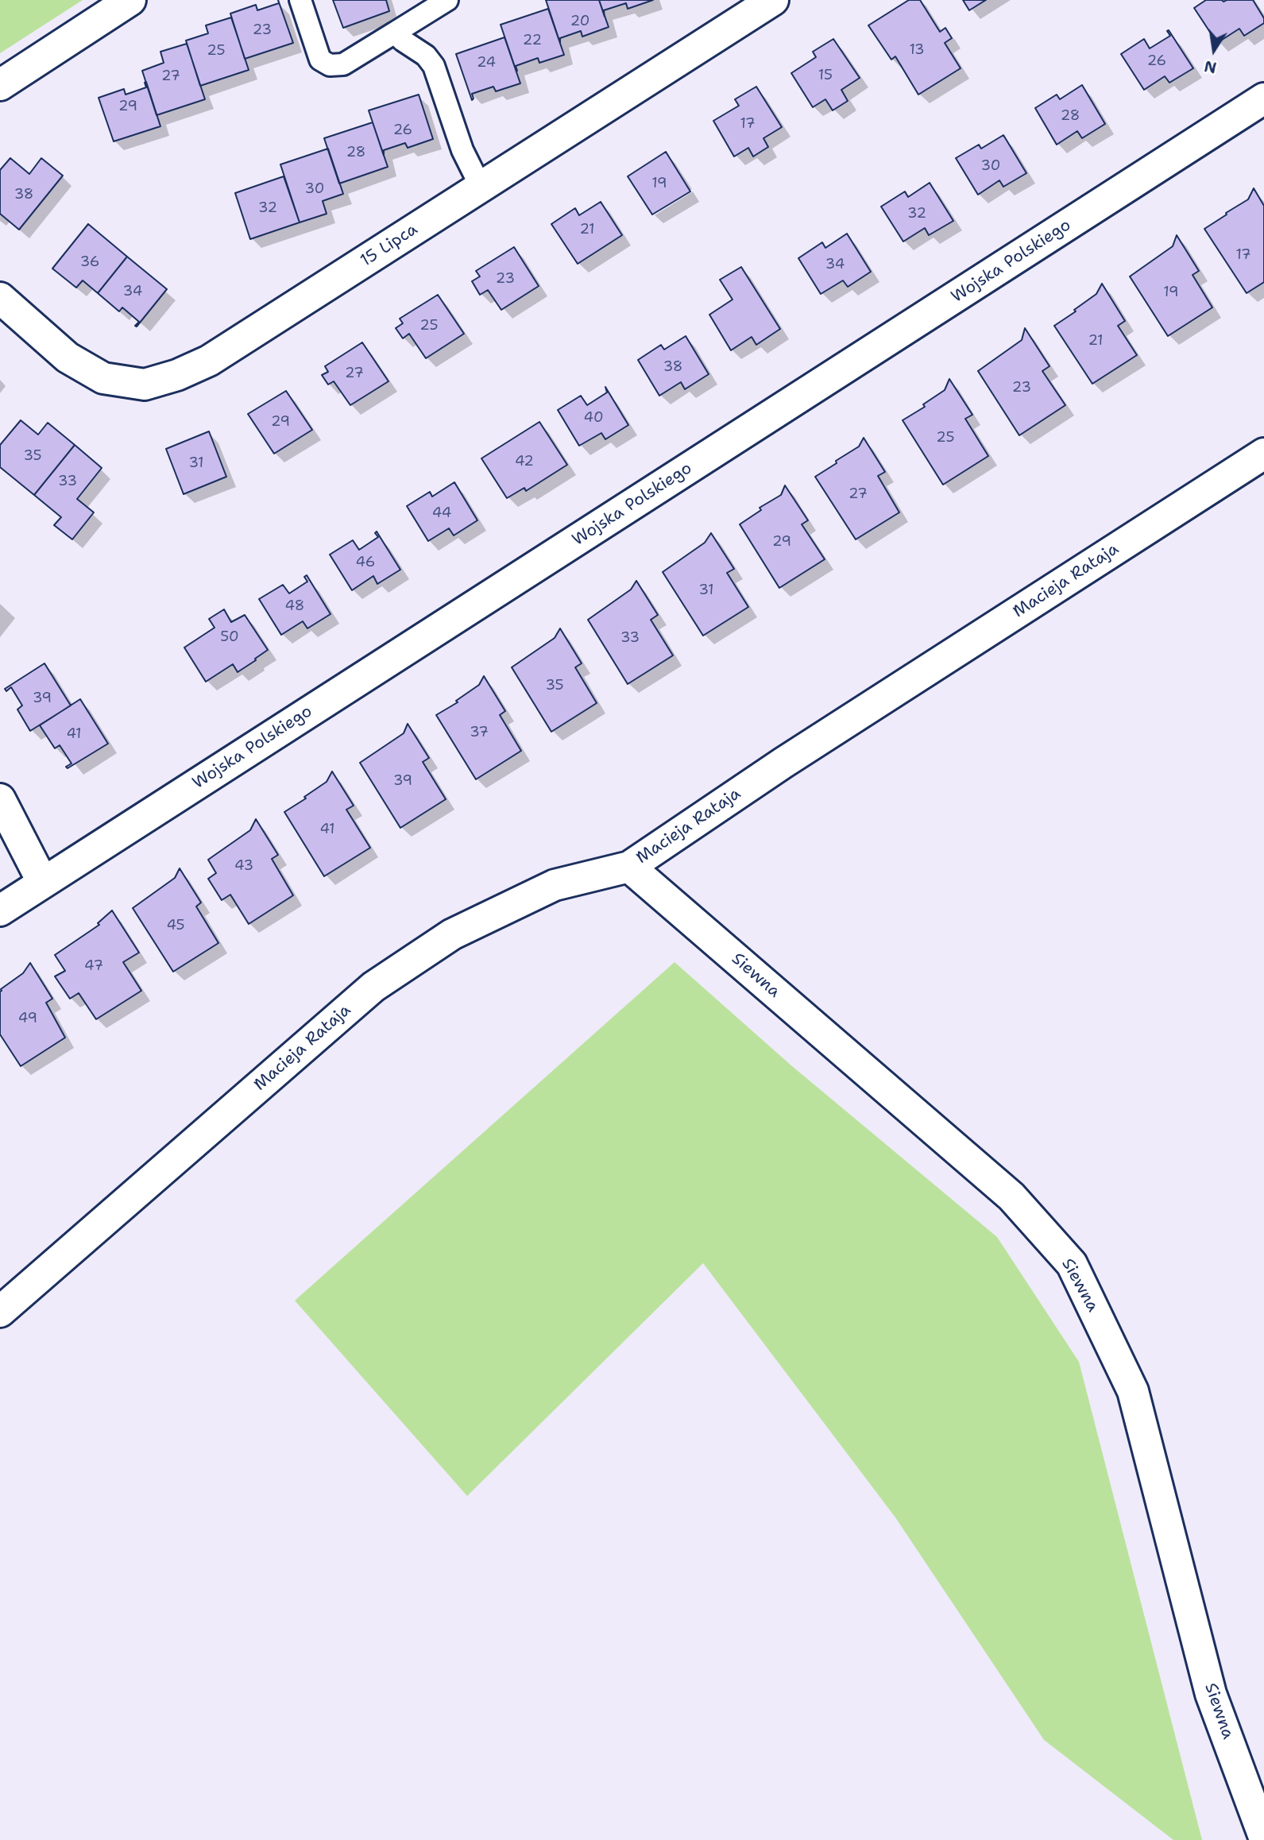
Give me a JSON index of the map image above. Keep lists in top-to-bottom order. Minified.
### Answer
{"streets":{"street":["15 Lipca","Wojska Polskiego","Macieja Rataja","Siewna"]},"crossings":[["Macieja Rataja","Siewna"]],"house_numbers":["20","23","22","13","25","26","24","15","27","29","28","17","26","28","30","19","30","38","32","32","21","17","36","34","23","34","19","25","21","38","27","23","40","29","25","35","42","31","33","27","44","29","46","31","48","50","33","35","39","37","41","39","41","43","45","47","49"],"north":"bottom"}
